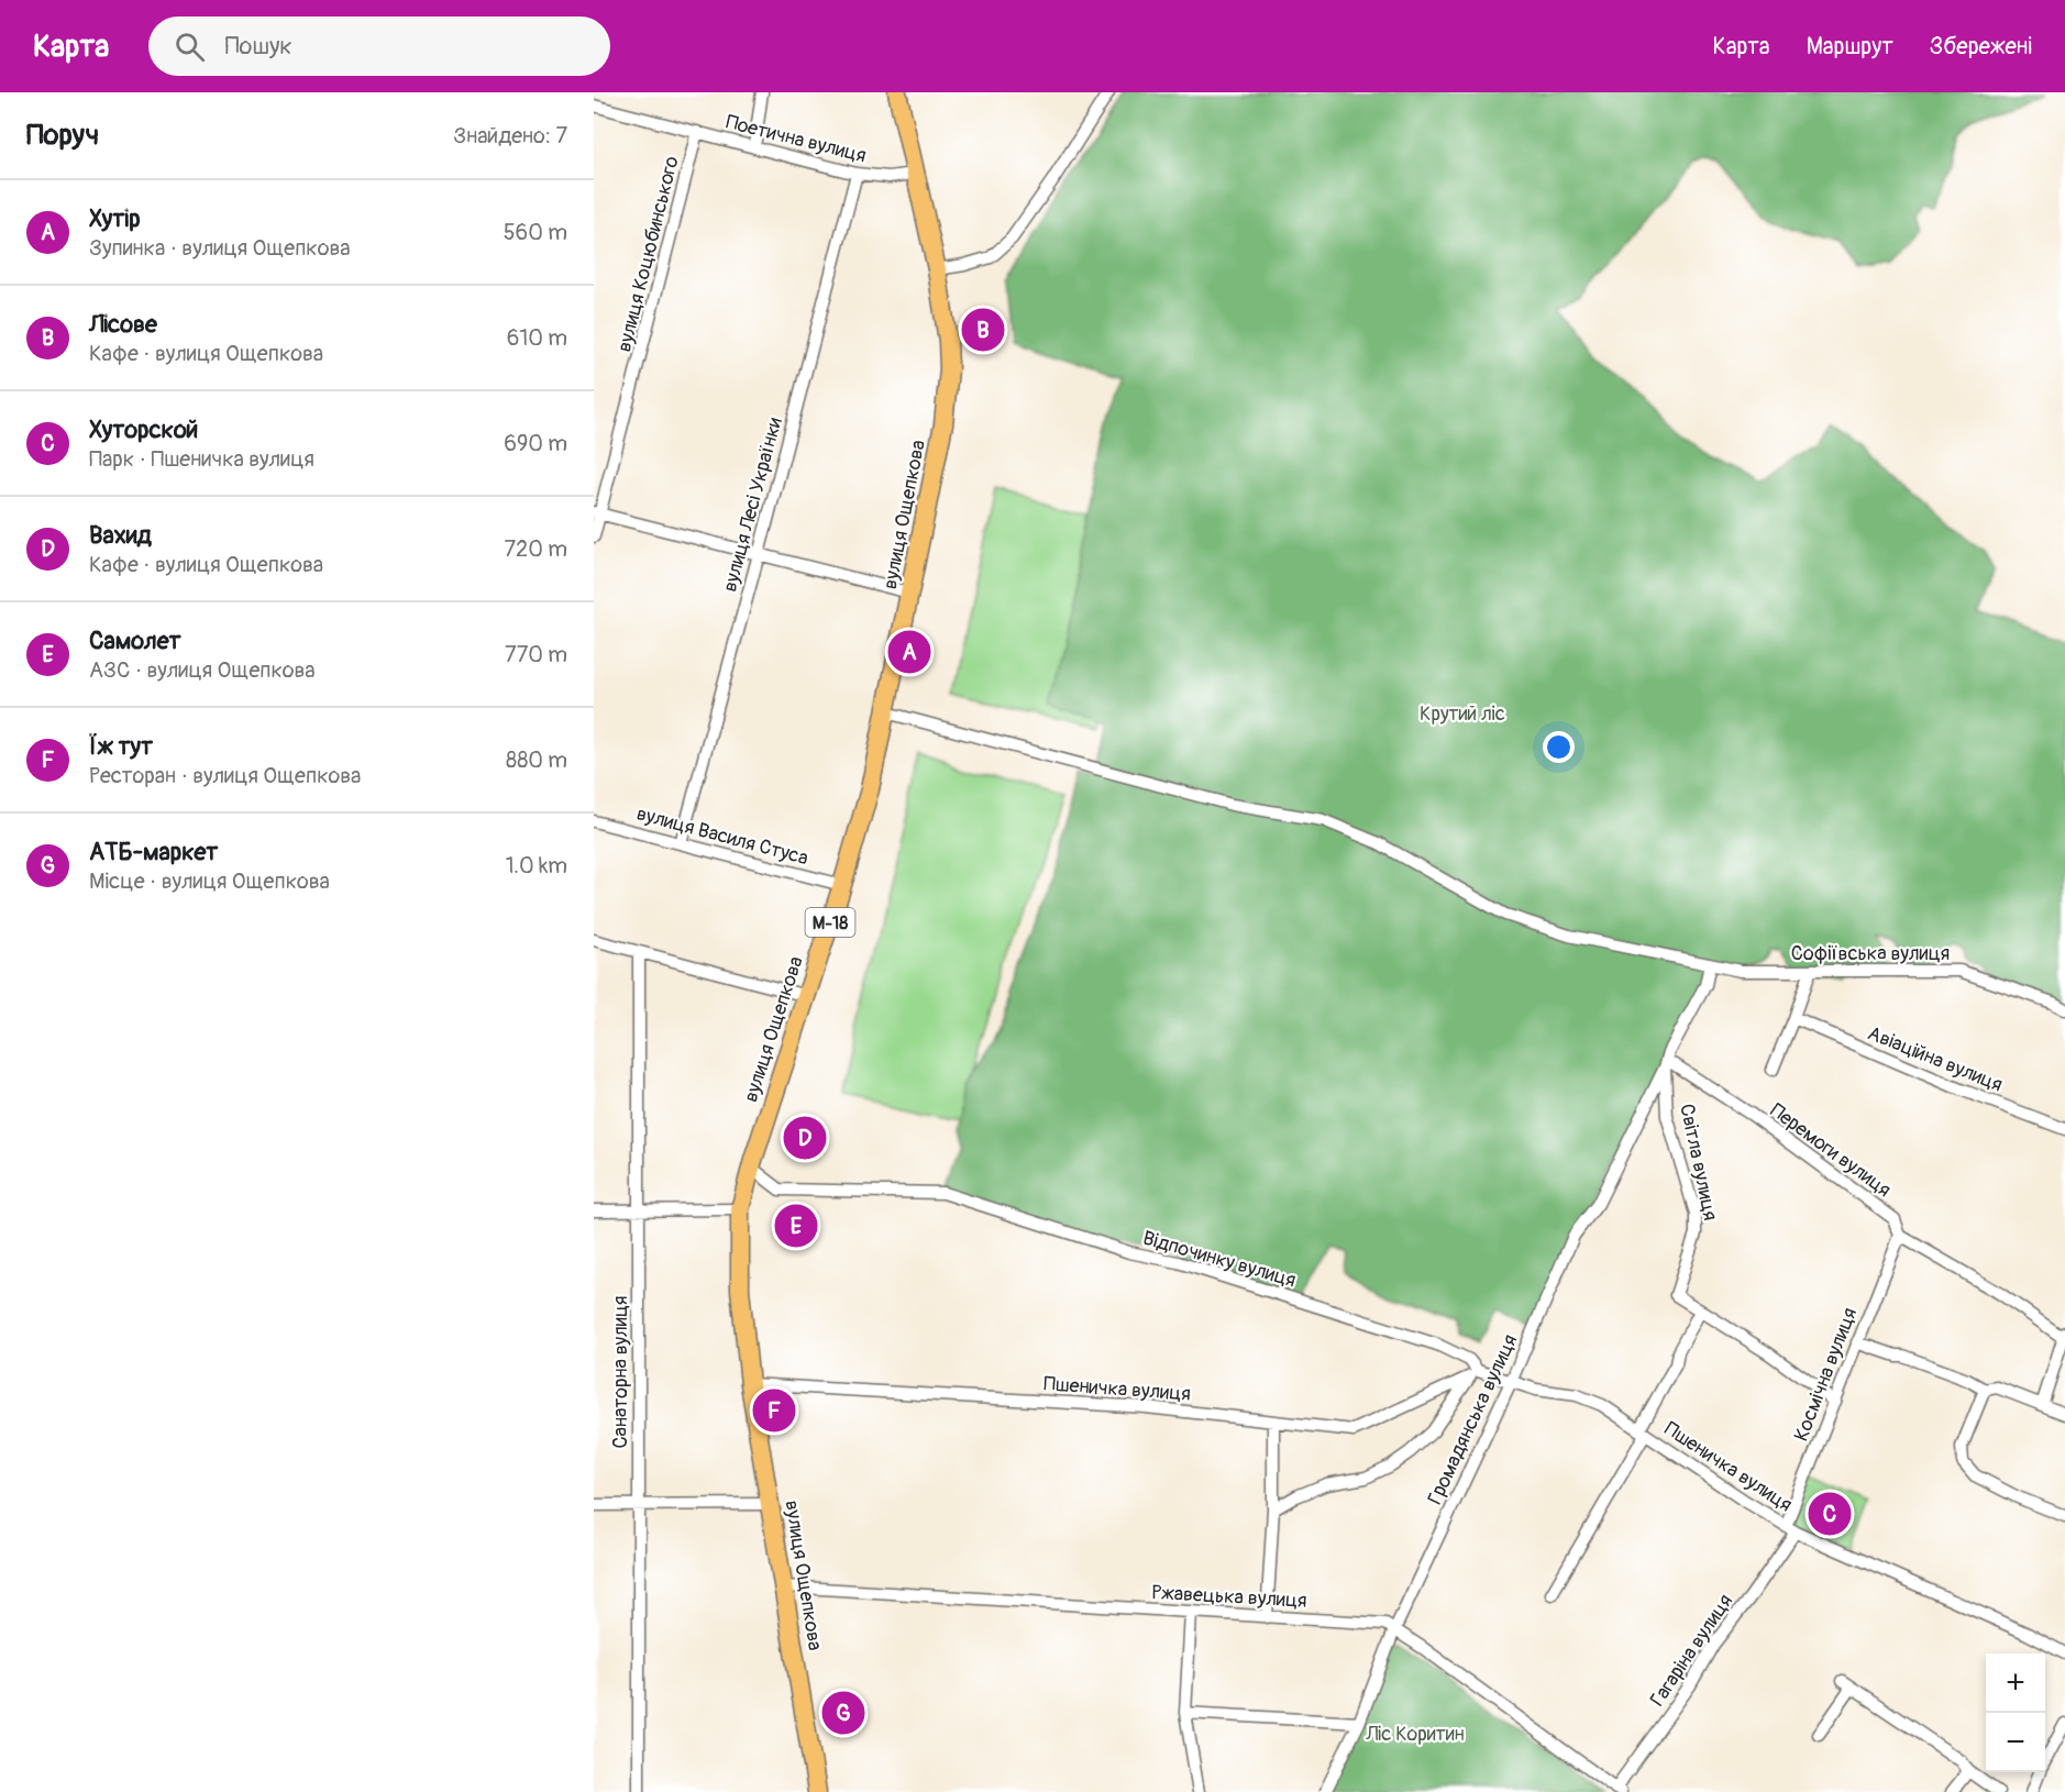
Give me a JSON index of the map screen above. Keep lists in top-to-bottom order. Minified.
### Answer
{"streets":{"highway":["вулиця Ощепкова","М-18"],"street":["Поетична вулиця","вулиця Коцюбинського","вулиця Лесі Українки","вулиця Василя Стуса","Софіївська вулиця","Авіаційна вулиця","Перемоги вулиця","Світла вулиця","Відпочинку вулиця","Санаторна вулиця","Космічна вулиця","Пшеничка вулиця","Громадянська вулиця","Ржавецька вулиця","Гагаріна вулиця"]},"crossings":[["Поетична вулиця","вулиця Коцюбинського"],["Поетична вулиця","вулиця Лесі Українки"],["Поетична вулиця","вулиця Ощепкова"],["вулиця Лесі Українки","вулиця Василя Стуса"],["вулиця Ощепкова","вулиця Василя Стуса"],["вулиця Ощепкова","Софіївська вулиця"],["вулиця Ощепкова","Відпочинку вулиця"],["вулиця Ощепкова","Пшеничка вулиця"],["вулиця Ощепкова","Ржавецька вулиця"],["Софіївська вулиця","Світла вулиця"],["Перемоги вулиця","Світла вулиця"],["Перемоги вулиця","Космічна вулиця"],["Перемоги вулиця","Громадянська вулиця"],["Світла вулиця","Громадянська вулиця"],["Відпочинку вулиця","Пшеничка вулиця"],["Космічна вулиця","Пшеничка вулиця"],["Космічна вулиця","Гагаріна вулиця"],["Пшеничка вулиця","Громадянська вулиця"],["Пшеничка вулиця","Гагаріна вулиця"],["Громадянська вулиця","Ржавецька вулиця"],["Ржавецька вулиця","Гагаріна вулиця"]],"parks":["Крутий ліс","Ліс Коритин"],"page":{"header":"Карта","search":"Пошук","nav":["Карта","Маршрут","Збережені"],"heading":["Поруч","Знайдено: 7"],"list":[{"mark":"A","name":"Хутір","note":"Зупинка · вулиця Ощепкова","value":"560 m"},{"mark":"B","name":"Лісове","note":"Кафе · вулиця Ощепкова","value":"610 m"},{"mark":"C","name":"Хуторской","note":"Парк · Пшеничка вулиця","value":"690 m"},{"mark":"D","name":"Вахид","note":"Кафе · вулиця Ощепкова","value":"720 m"},{"mark":"E","name":"Самолет","note":"АЗС · вулиця Ощепкова","value":"770 m"},{"mark":"F","name":"Їж тут","note":"Ресторан · вулиця Ощепкова","value":"880 m"},{"mark":"G","name":"АТБ-маркет","note":"Місце · вулиця Ощепкова","value":"1.0 km"}],"pins":["B","A","D","E","F","C","G"],"map_buttons":["+","−"]}}
